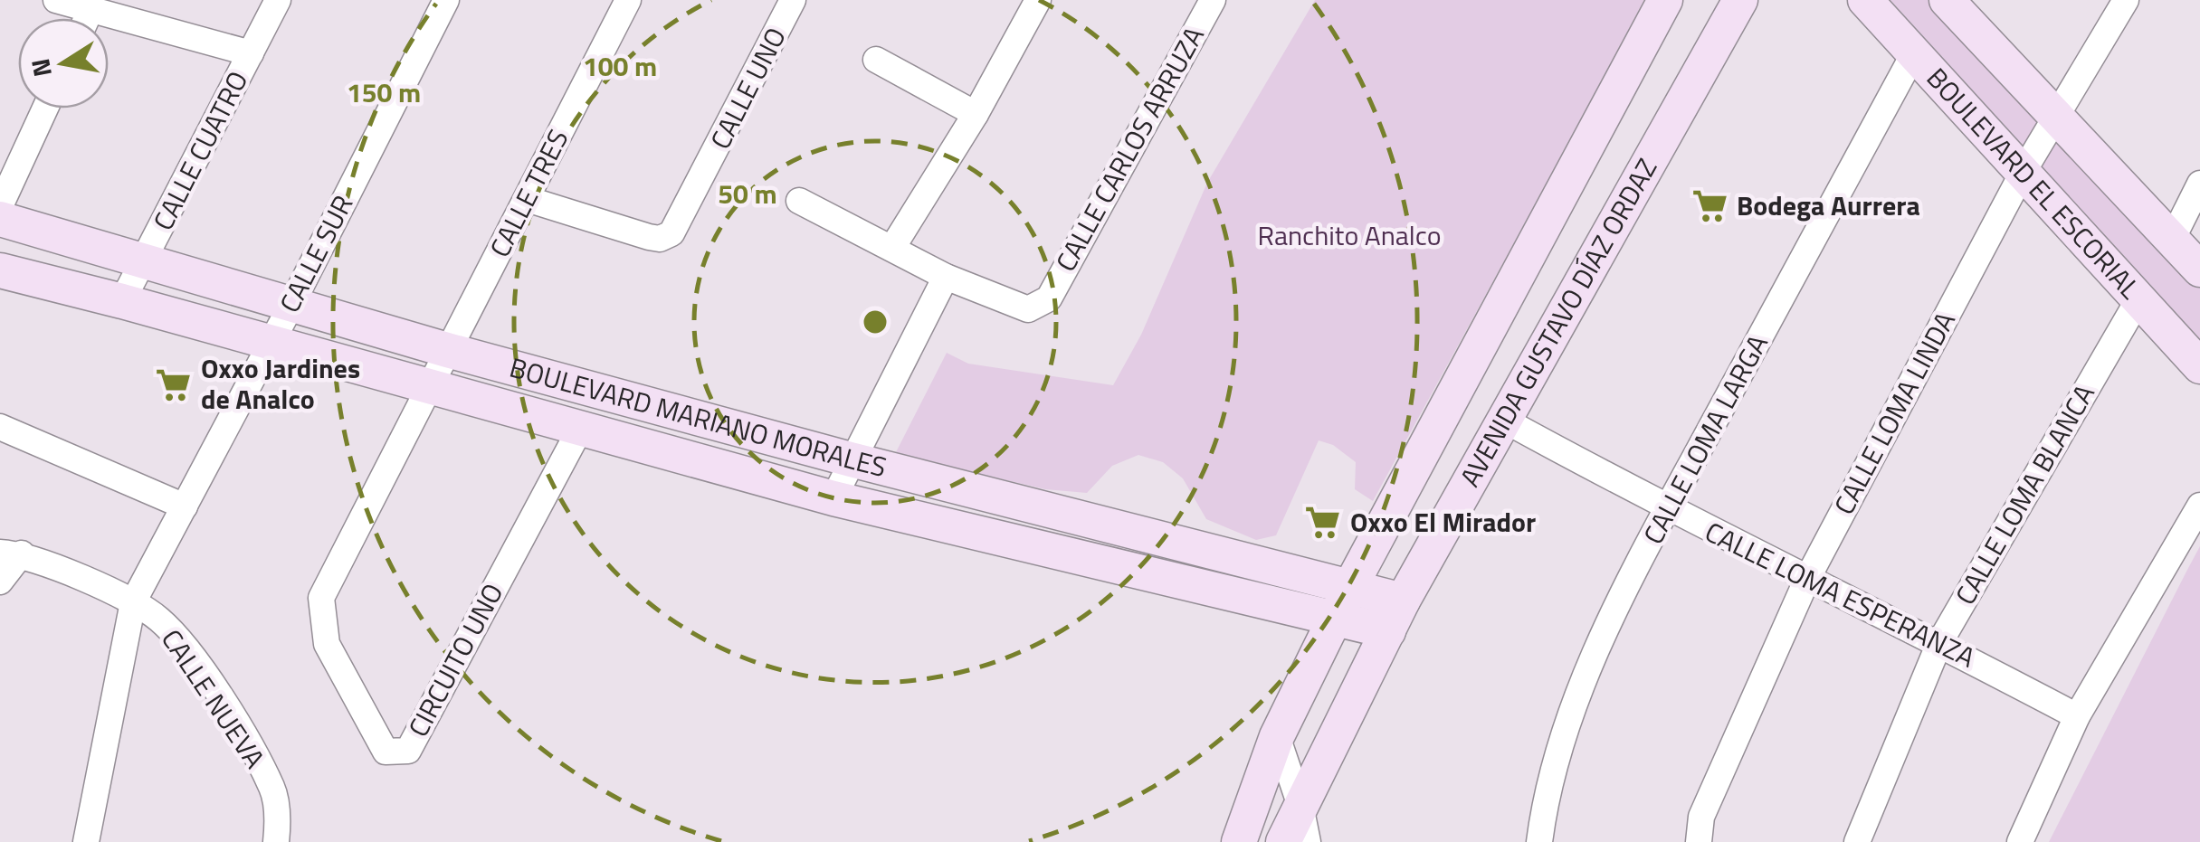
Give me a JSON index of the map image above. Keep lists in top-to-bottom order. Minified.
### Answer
{"streets":{"street":["CALLE UNO","CALLE CARLOS ARRUZA","CALLE CUATRO","BOULEVARD EL ESCORIAL","CALLE TRES","CALLE SUR","AVENIDA GUSTAVO DÍAZ ORDAZ","CALLE LOMA LINDA","BOULEVARD MARIANO MORALES","CALLE LOMA LARGA","CALLE LOMA BLANCA","CALLE LOMA ESPERANZA","CIRCUITO UNO","CALLE NUEVA"]},"crossings":[["CALLE UNO","CALLE TRES"],["CALLE CUATRO","BOULEVARD MARIANO MORALES"],["BOULEVARD EL ESCORIAL","CALLE LOMA LINDA"],["BOULEVARD EL ESCORIAL","CALLE LOMA LARGA"],["BOULEVARD EL ESCORIAL","CALLE LOMA BLANCA"],["CALLE TRES","BOULEVARD MARIANO MORALES"],["CALLE TRES","CIRCUITO UNO"],["CALLE SUR","BOULEVARD MARIANO MORALES"],["CALLE SUR","CALLE NUEVA"],["AVENIDA GUSTAVO DÍAZ ORDAZ","BOULEVARD MARIANO MORALES"],["AVENIDA GUSTAVO DÍAZ ORDAZ","CALLE LOMA ESPERANZA"],["CALLE LOMA LINDA","CALLE LOMA ESPERANZA"],["BOULEVARD MARIANO MORALES","CIRCUITO UNO"],["CALLE LOMA LARGA","CALLE LOMA ESPERANZA"],["CALLE LOMA BLANCA","CALLE LOMA ESPERANZA"]],"parks":["Ranchito Analco"],"places":{"supermarket":["Bodega Aurrera","Oxxo Jardines de Analco","Oxxo El Mirador"]},"north":"left","rings":["100 m","150 m","50 m"]}
